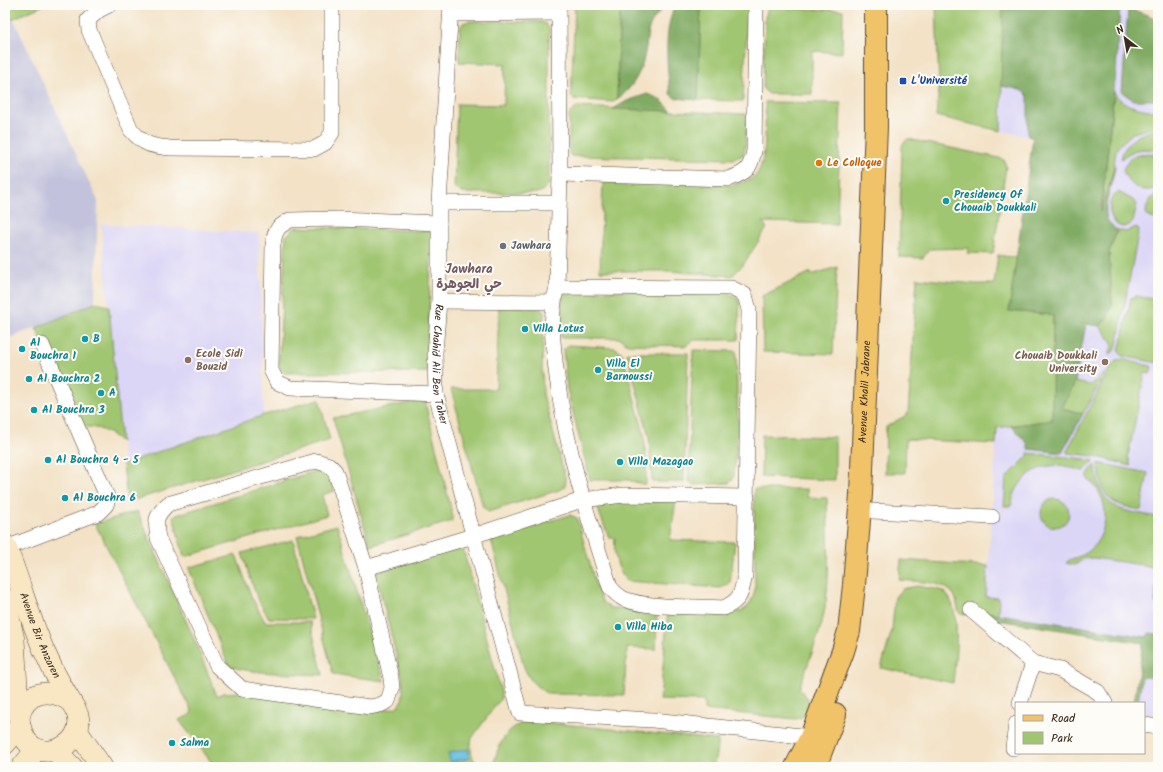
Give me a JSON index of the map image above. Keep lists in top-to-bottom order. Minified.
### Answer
{"streets":{"main road":["Avenue Khalil Jabrane","Avenue Bir Anzaren"],"street":["Rue Chahid Ali Ben Taher"]},"crossings":[["Rue Chahid Ali Ben Taher","Avenue Khalil Jabrane"]],"districts":["Jawhara حي الجوهرة"],"places":{"transit":["L'Université"],"other":["Le Colloque","Presidency Of Chouaib Doukkali","Jawhara","Villa Lotus","B","Al Bouchra 1","Ecole Sidi Bouzid","Chouaib Doukkali University","Villa El Barnoussi","Al Bouchra 2","A","Al Bouchra 3","Al Bouchra 4 - 5","Villa Mazagao","Al Bouchra 6","Villa Hiba","Salma"]},"legend":["Road","Park"],"north":"top left"}
